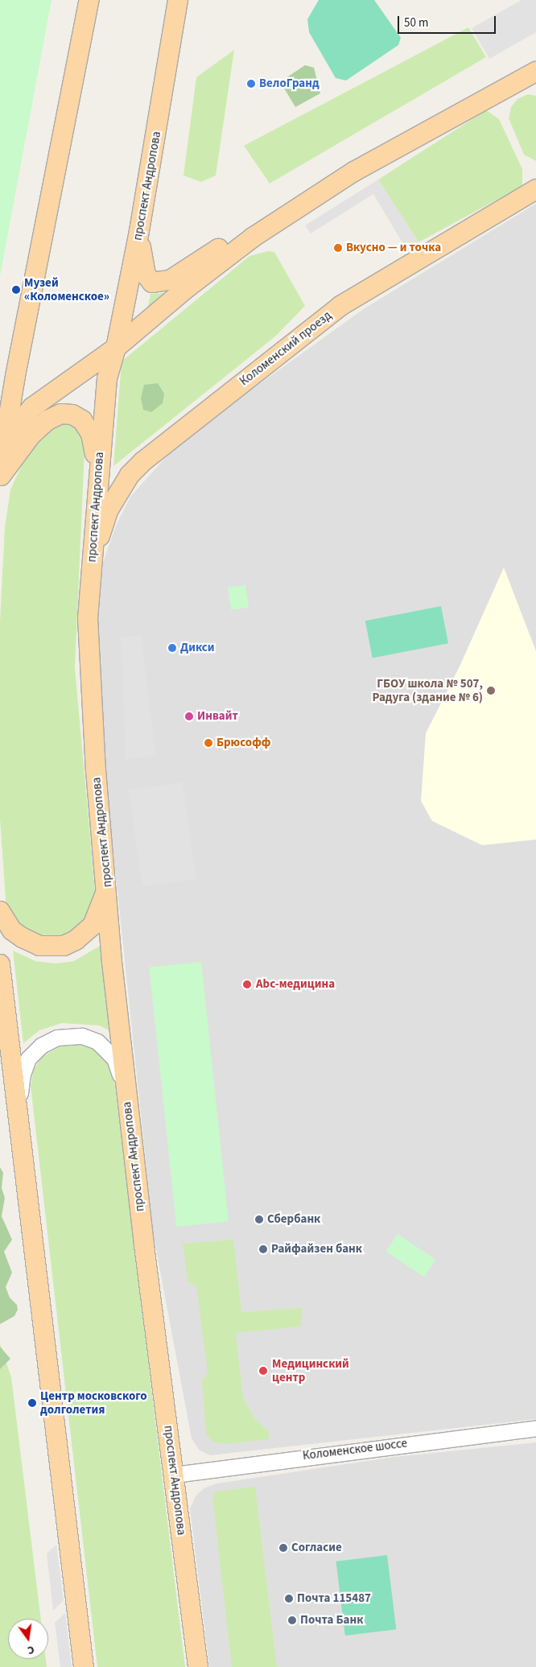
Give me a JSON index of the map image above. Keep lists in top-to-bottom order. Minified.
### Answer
{"streets":{"main road":["проспект Андропова","Коломенский проезд"],"street":["Коломенское шоссе"]},"crossings":[["проспект Андропова","Коломенский проезд"],["проспект Андропова","Коломенское шоссе"]],"places":["ВелоГранд","Вкусно — и точка","Музей «Коломенское»","Дикси","ГБОУ школа № 507, Радуга (здание № 6)","Инвайт","Брюсофф","Abc-медицина","Сбербанк","Райфайзен банк","Медицинский центр","Центр московского долголетия","Согласие","Почта 115487","Почта Банк"],"scale_bar":"50 m","north":"bottom"}
